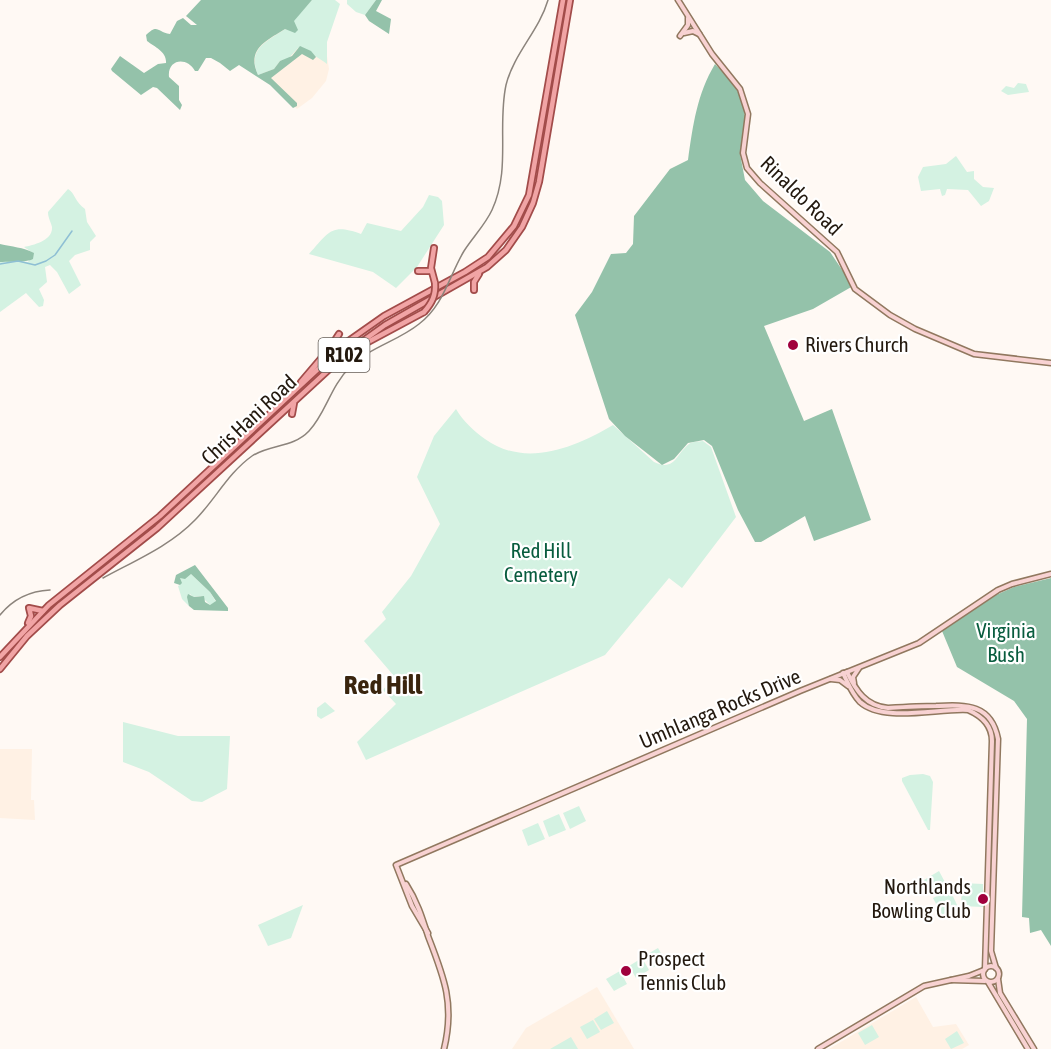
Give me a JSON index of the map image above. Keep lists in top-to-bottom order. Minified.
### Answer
{"streets":{"main road":["R102","Chris Hani Road"],"street":["Rinaldo Road","Umhlanga Rocks Drive"]},"districts":["Red Hill"],"parks":["Red Hill Cemetery","Virginia Bush"],"places":["Rivers Church","Northlands Bowling Club","Prospect Tennis Club"]}
